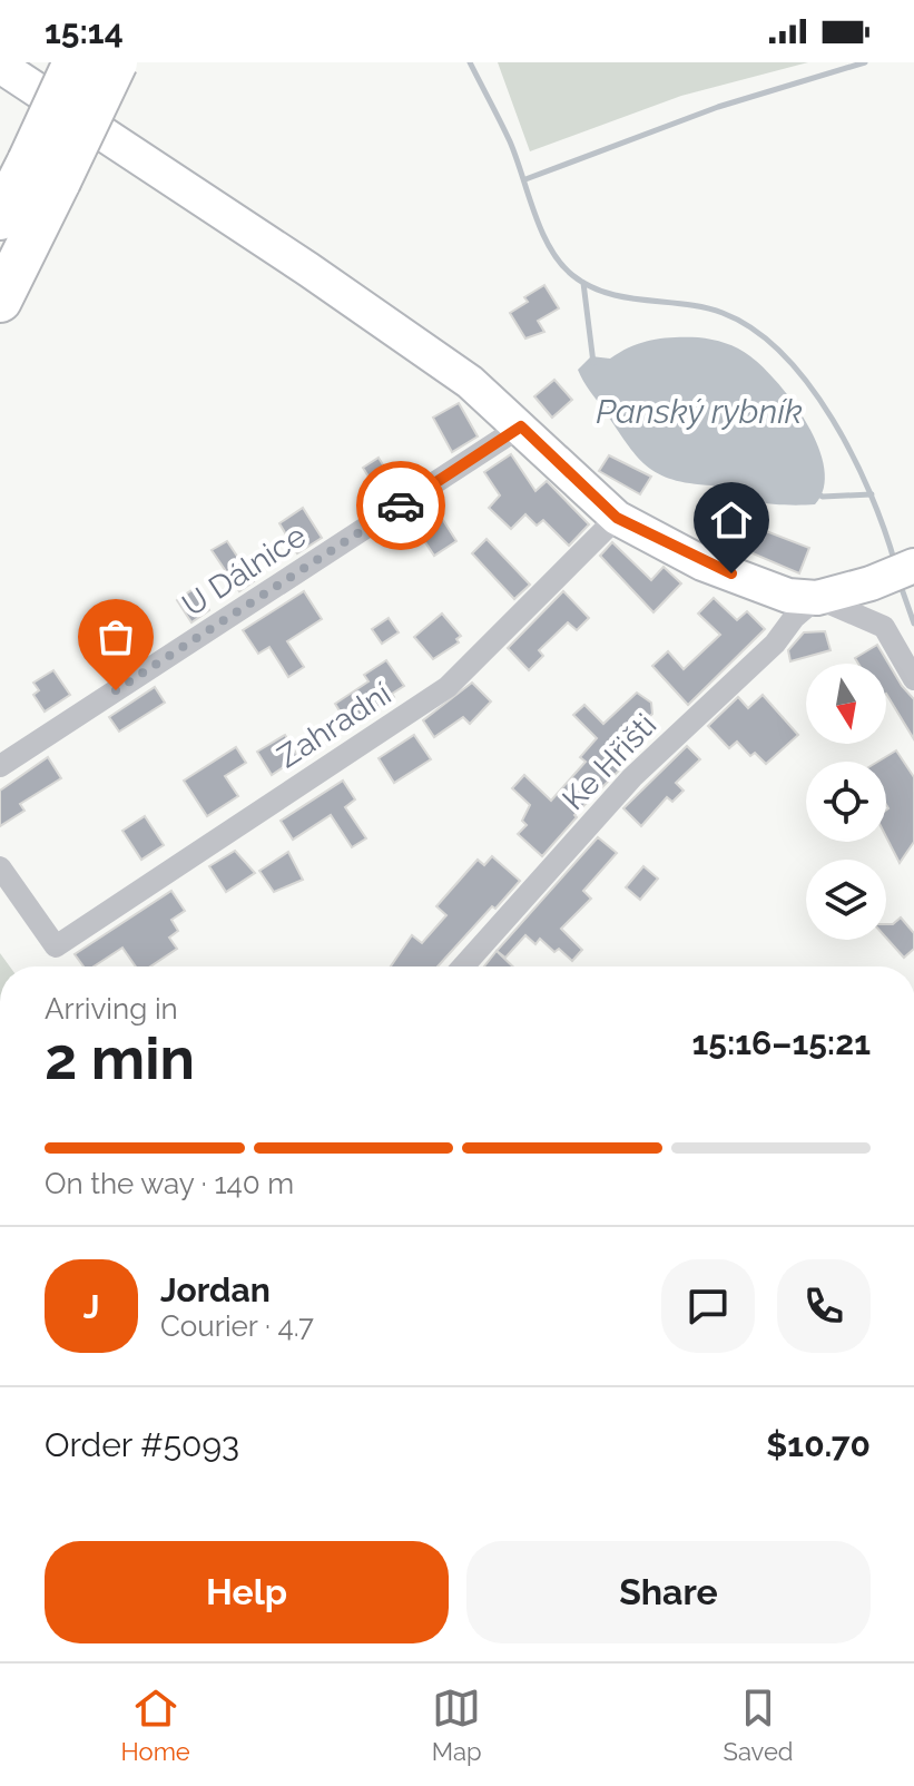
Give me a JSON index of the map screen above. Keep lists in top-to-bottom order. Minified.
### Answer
{"streets":{"street":["U Dálnice","Zahradní","Ke Hřišti"]},"water":["Panský rybník"],"north":"bottom","page":{"status":"15:14","heading":["2 min","Arriving in","15:16–15:21"],"panel":["Jordan","Courier · 4.7","Order #5093","$10.70"],"bar":"On the way · 140 m","round":"J","buttons":["Help","Share"],"tabs":["Home","Map","Saved"]}}
